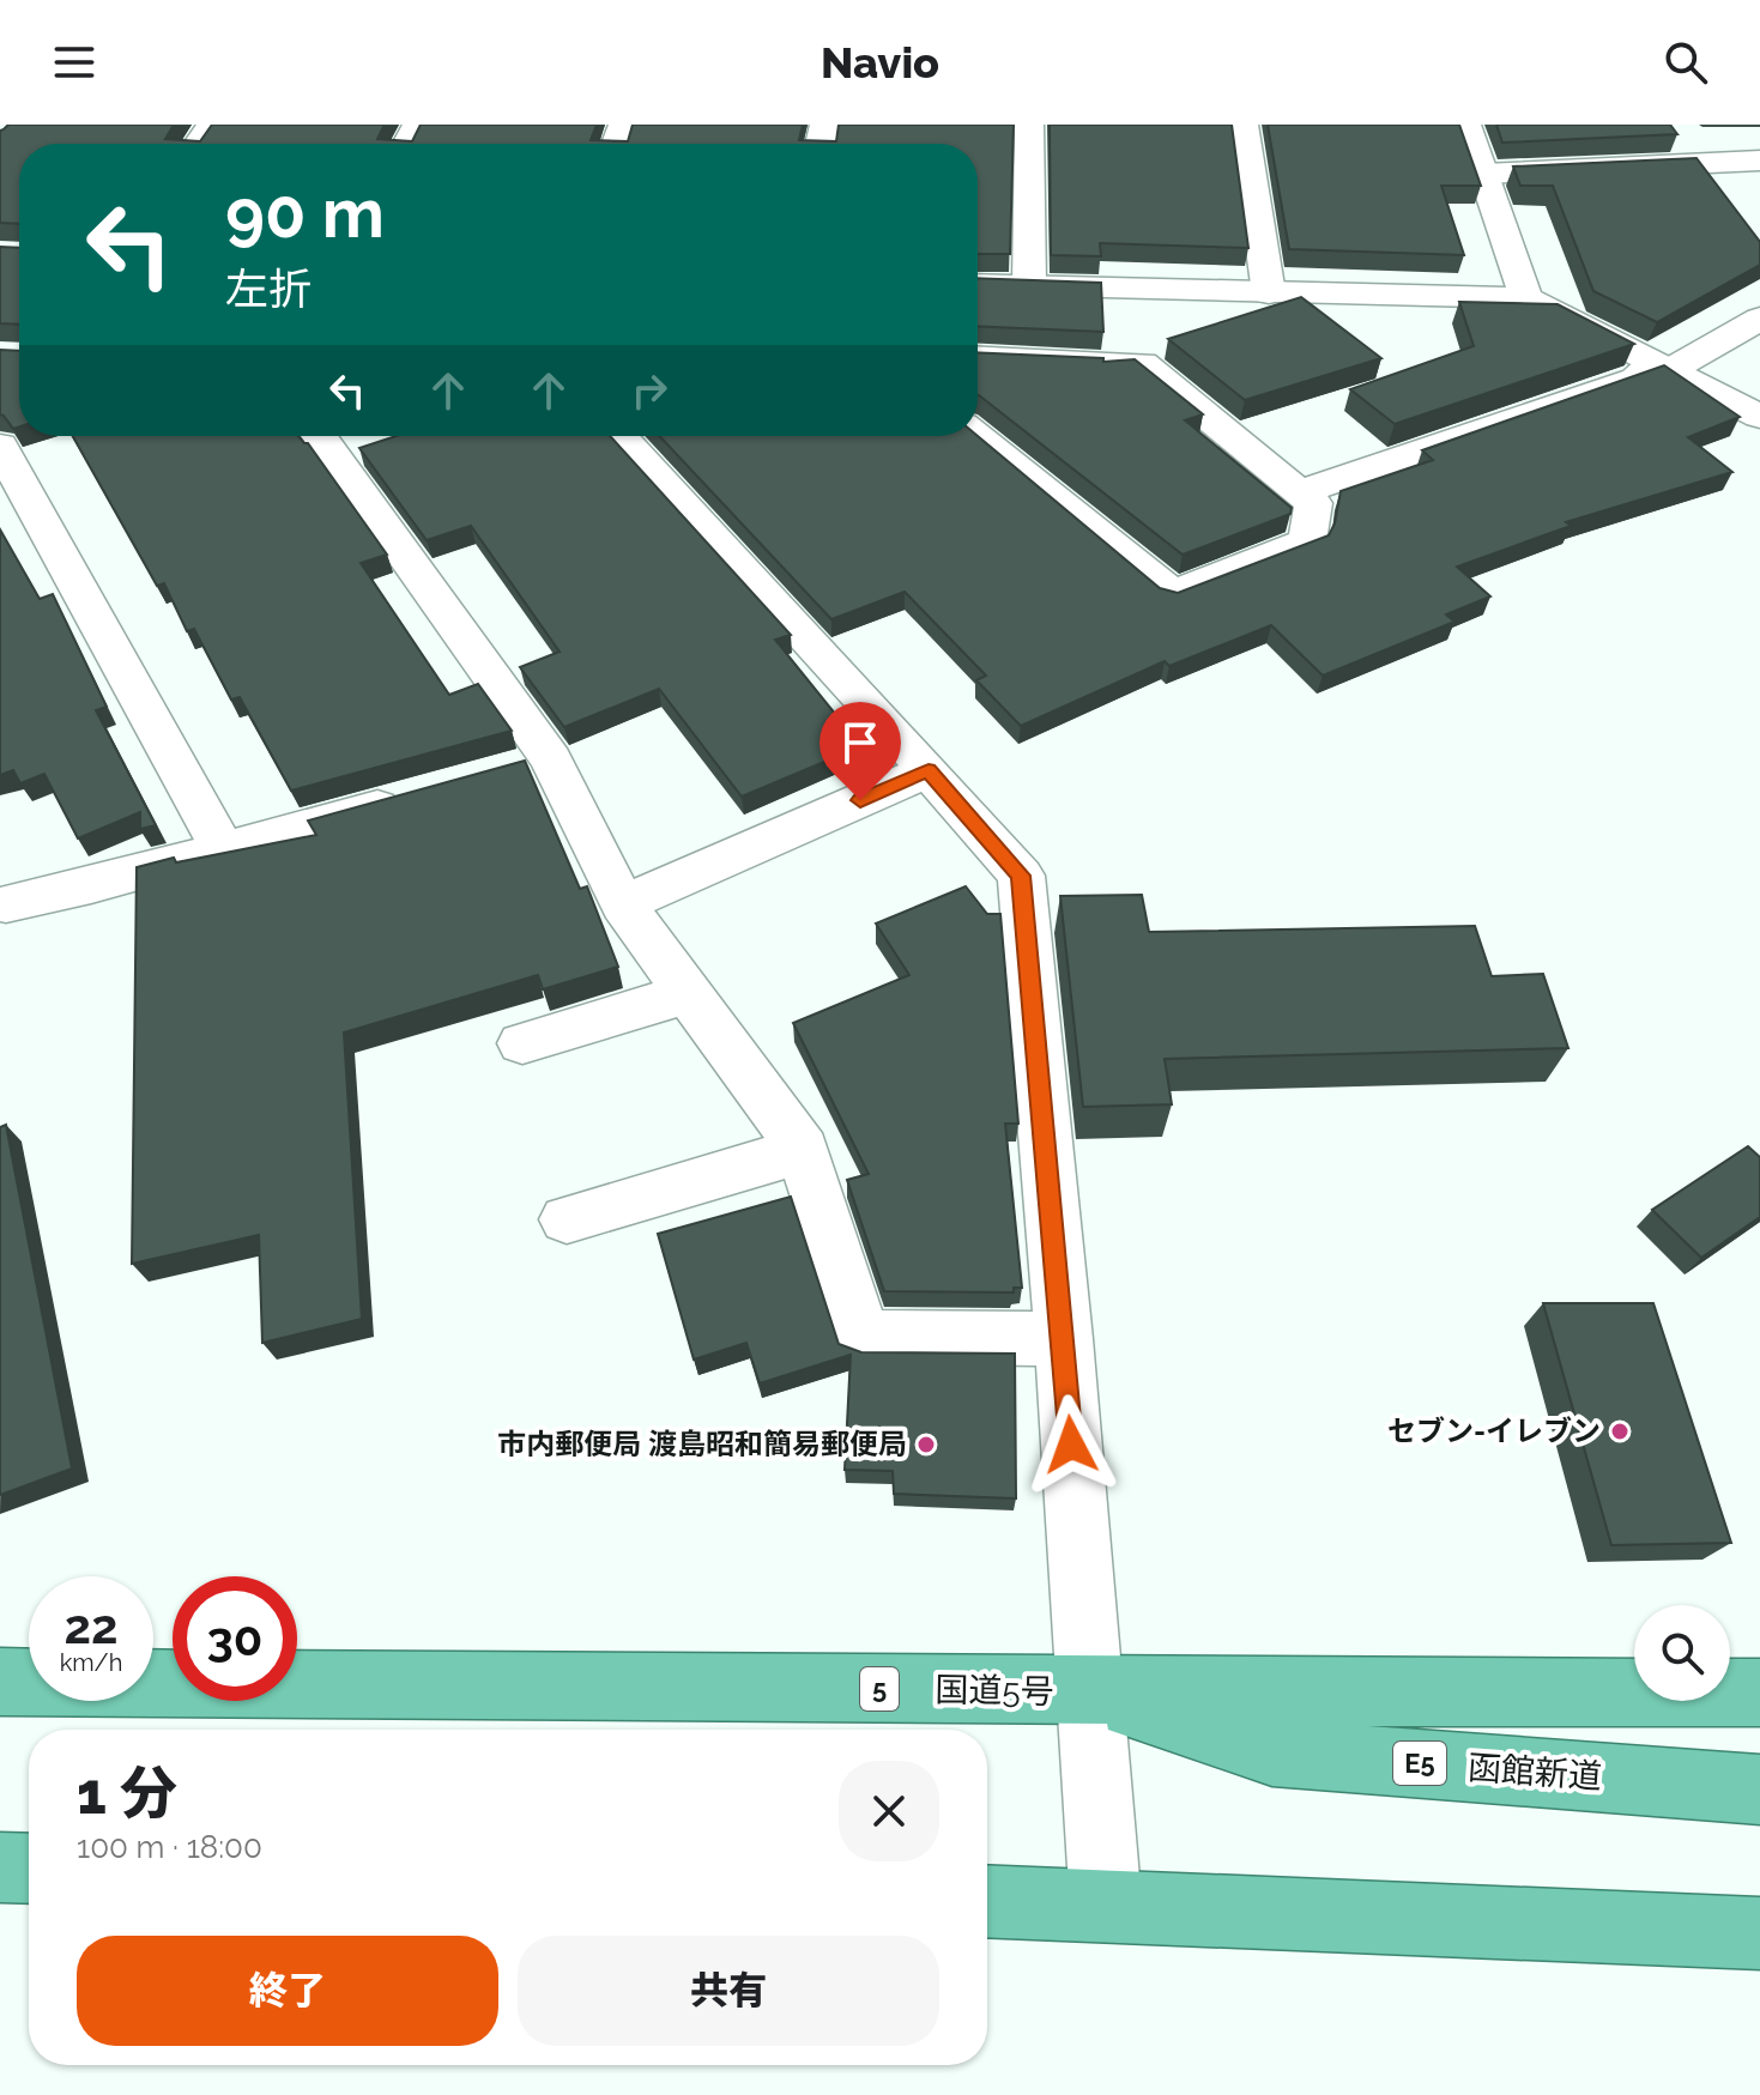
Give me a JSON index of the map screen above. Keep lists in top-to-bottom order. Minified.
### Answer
{"streets":{"highway":["5","国道5号","E5","函館新道"]},"crossings":[["国道5号","函館新道"]],"places":["セブン-イレブン","市内郵便局 渡島昭和簡易郵便局"],"page":{"header":"Navio","turn":["90 m","左折"],"speed":"22 km/h","limit":"30","heading":["1 分","100 m · 18:00"],"buttons":["終了","共有"]}}
